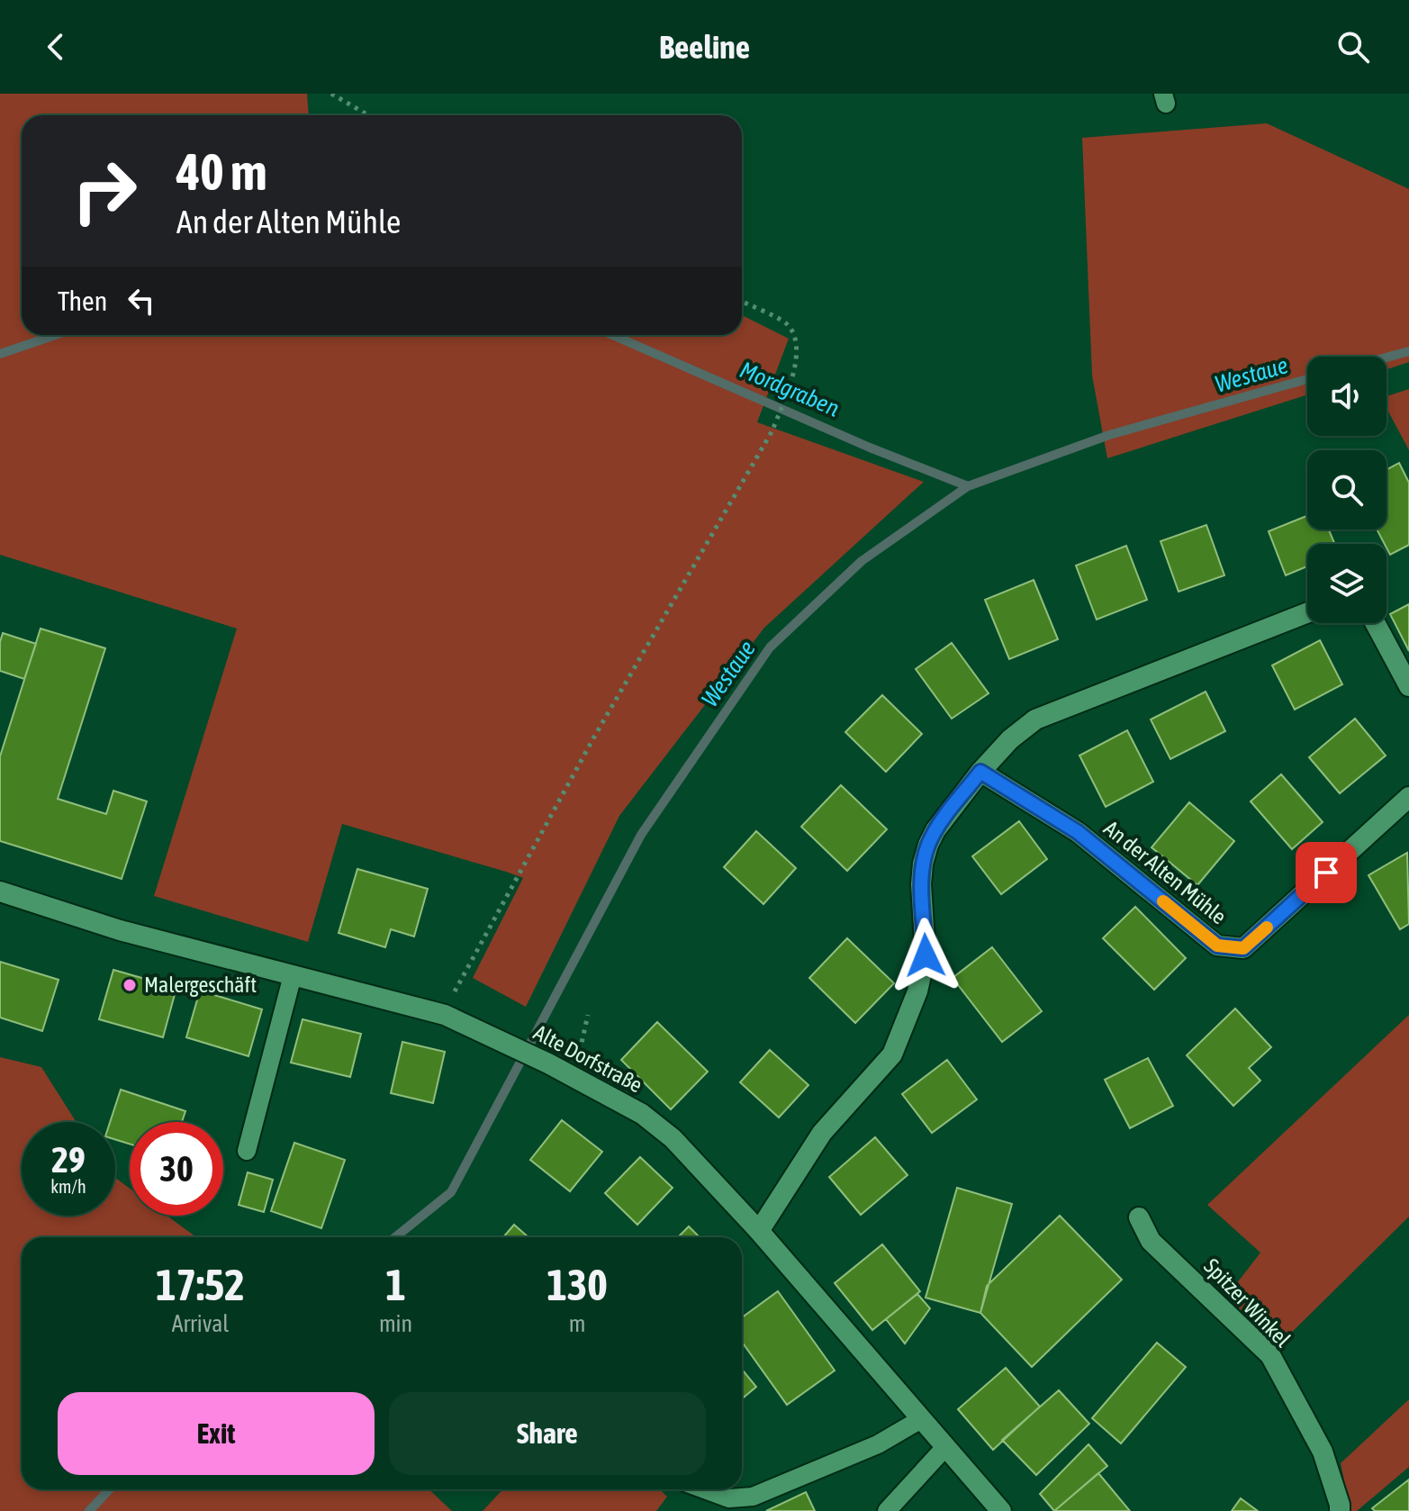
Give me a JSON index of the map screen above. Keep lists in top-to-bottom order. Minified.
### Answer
{"streets":{"street":["An der Alten Mühle","Alte Dorfstraße","Spitzer Winkel"]},"water":["Westaue","Mordgraben"],"places":["Malergeschäft"],"page":{"header":"Beeline","turn":["40 m","An der Alten Mühle"],"then":"Then","speed":"29 km/h","limit":"30","eta":["17:52","Arrival","1","min","130","m"],"buttons":["Exit","Share"]}}
